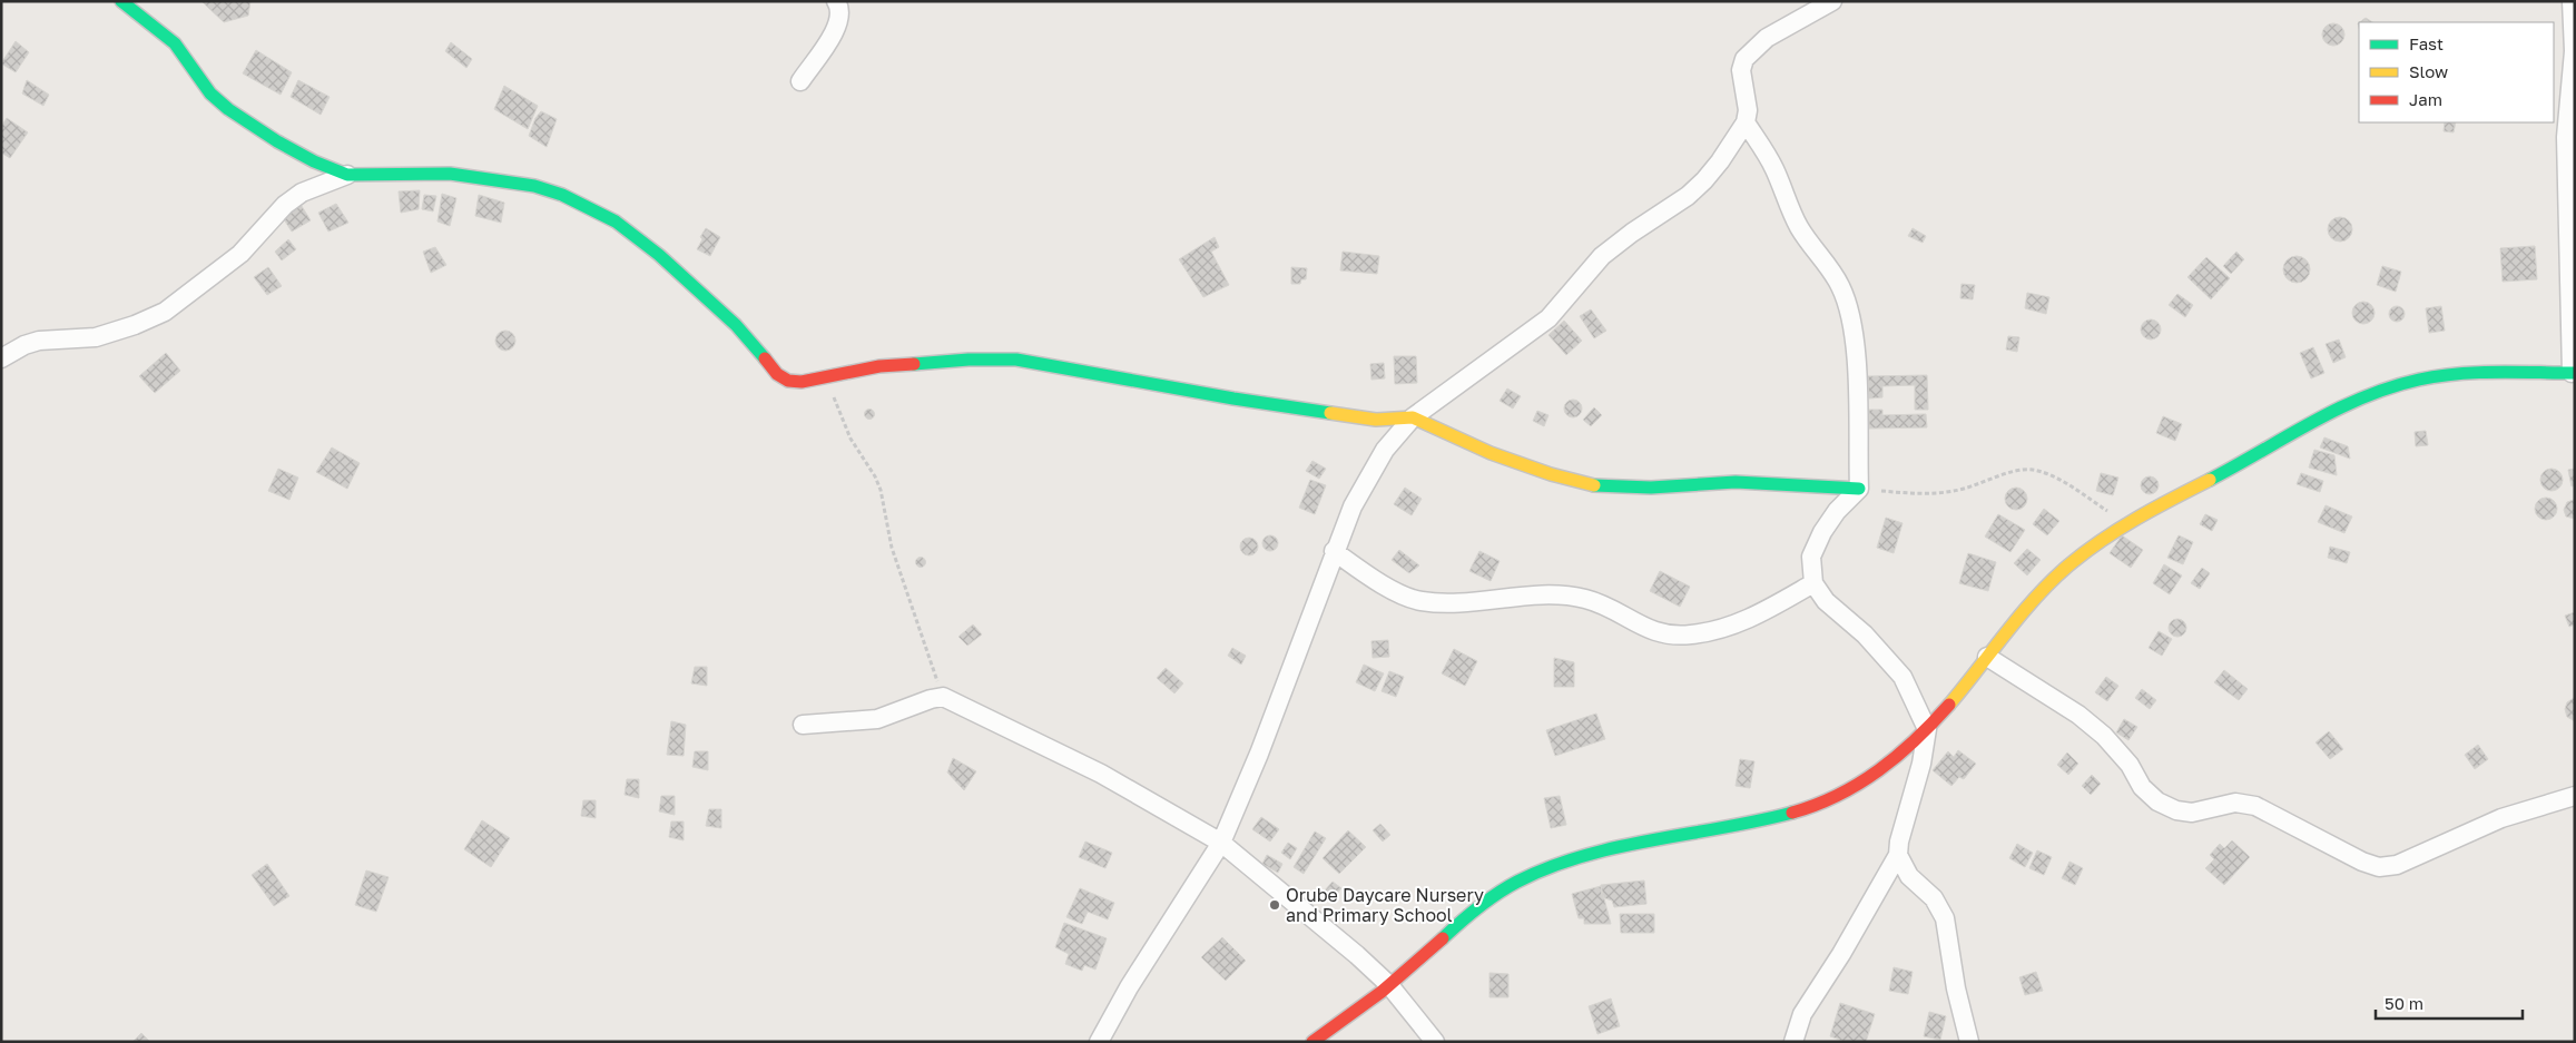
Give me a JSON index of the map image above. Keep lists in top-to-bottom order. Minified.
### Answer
{"places":["Orube Daycare Nursery and Primary School"],"legend":["Fast","Slow","Jam"],"scale_bar":"50 m"}
